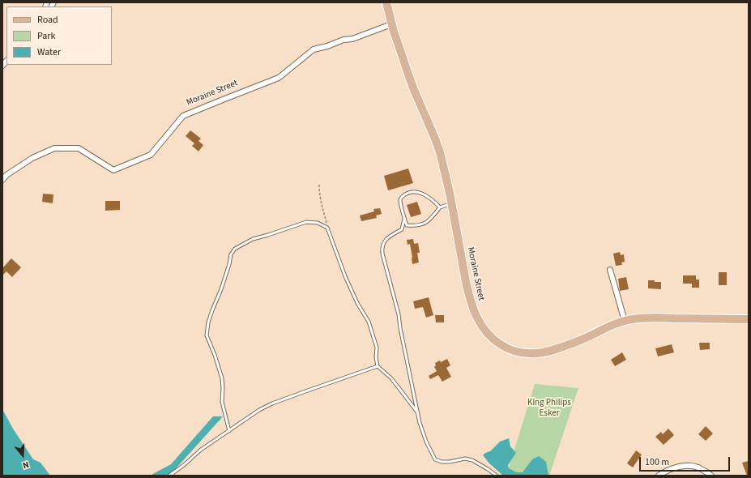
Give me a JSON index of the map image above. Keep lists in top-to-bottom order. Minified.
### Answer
{"streets":{"main road":["Moraine Street"]},"parks":["King Philips Esker"],"legend":["Road","Park","Water"],"scale_bar":"100 m","north":"bottom"}
